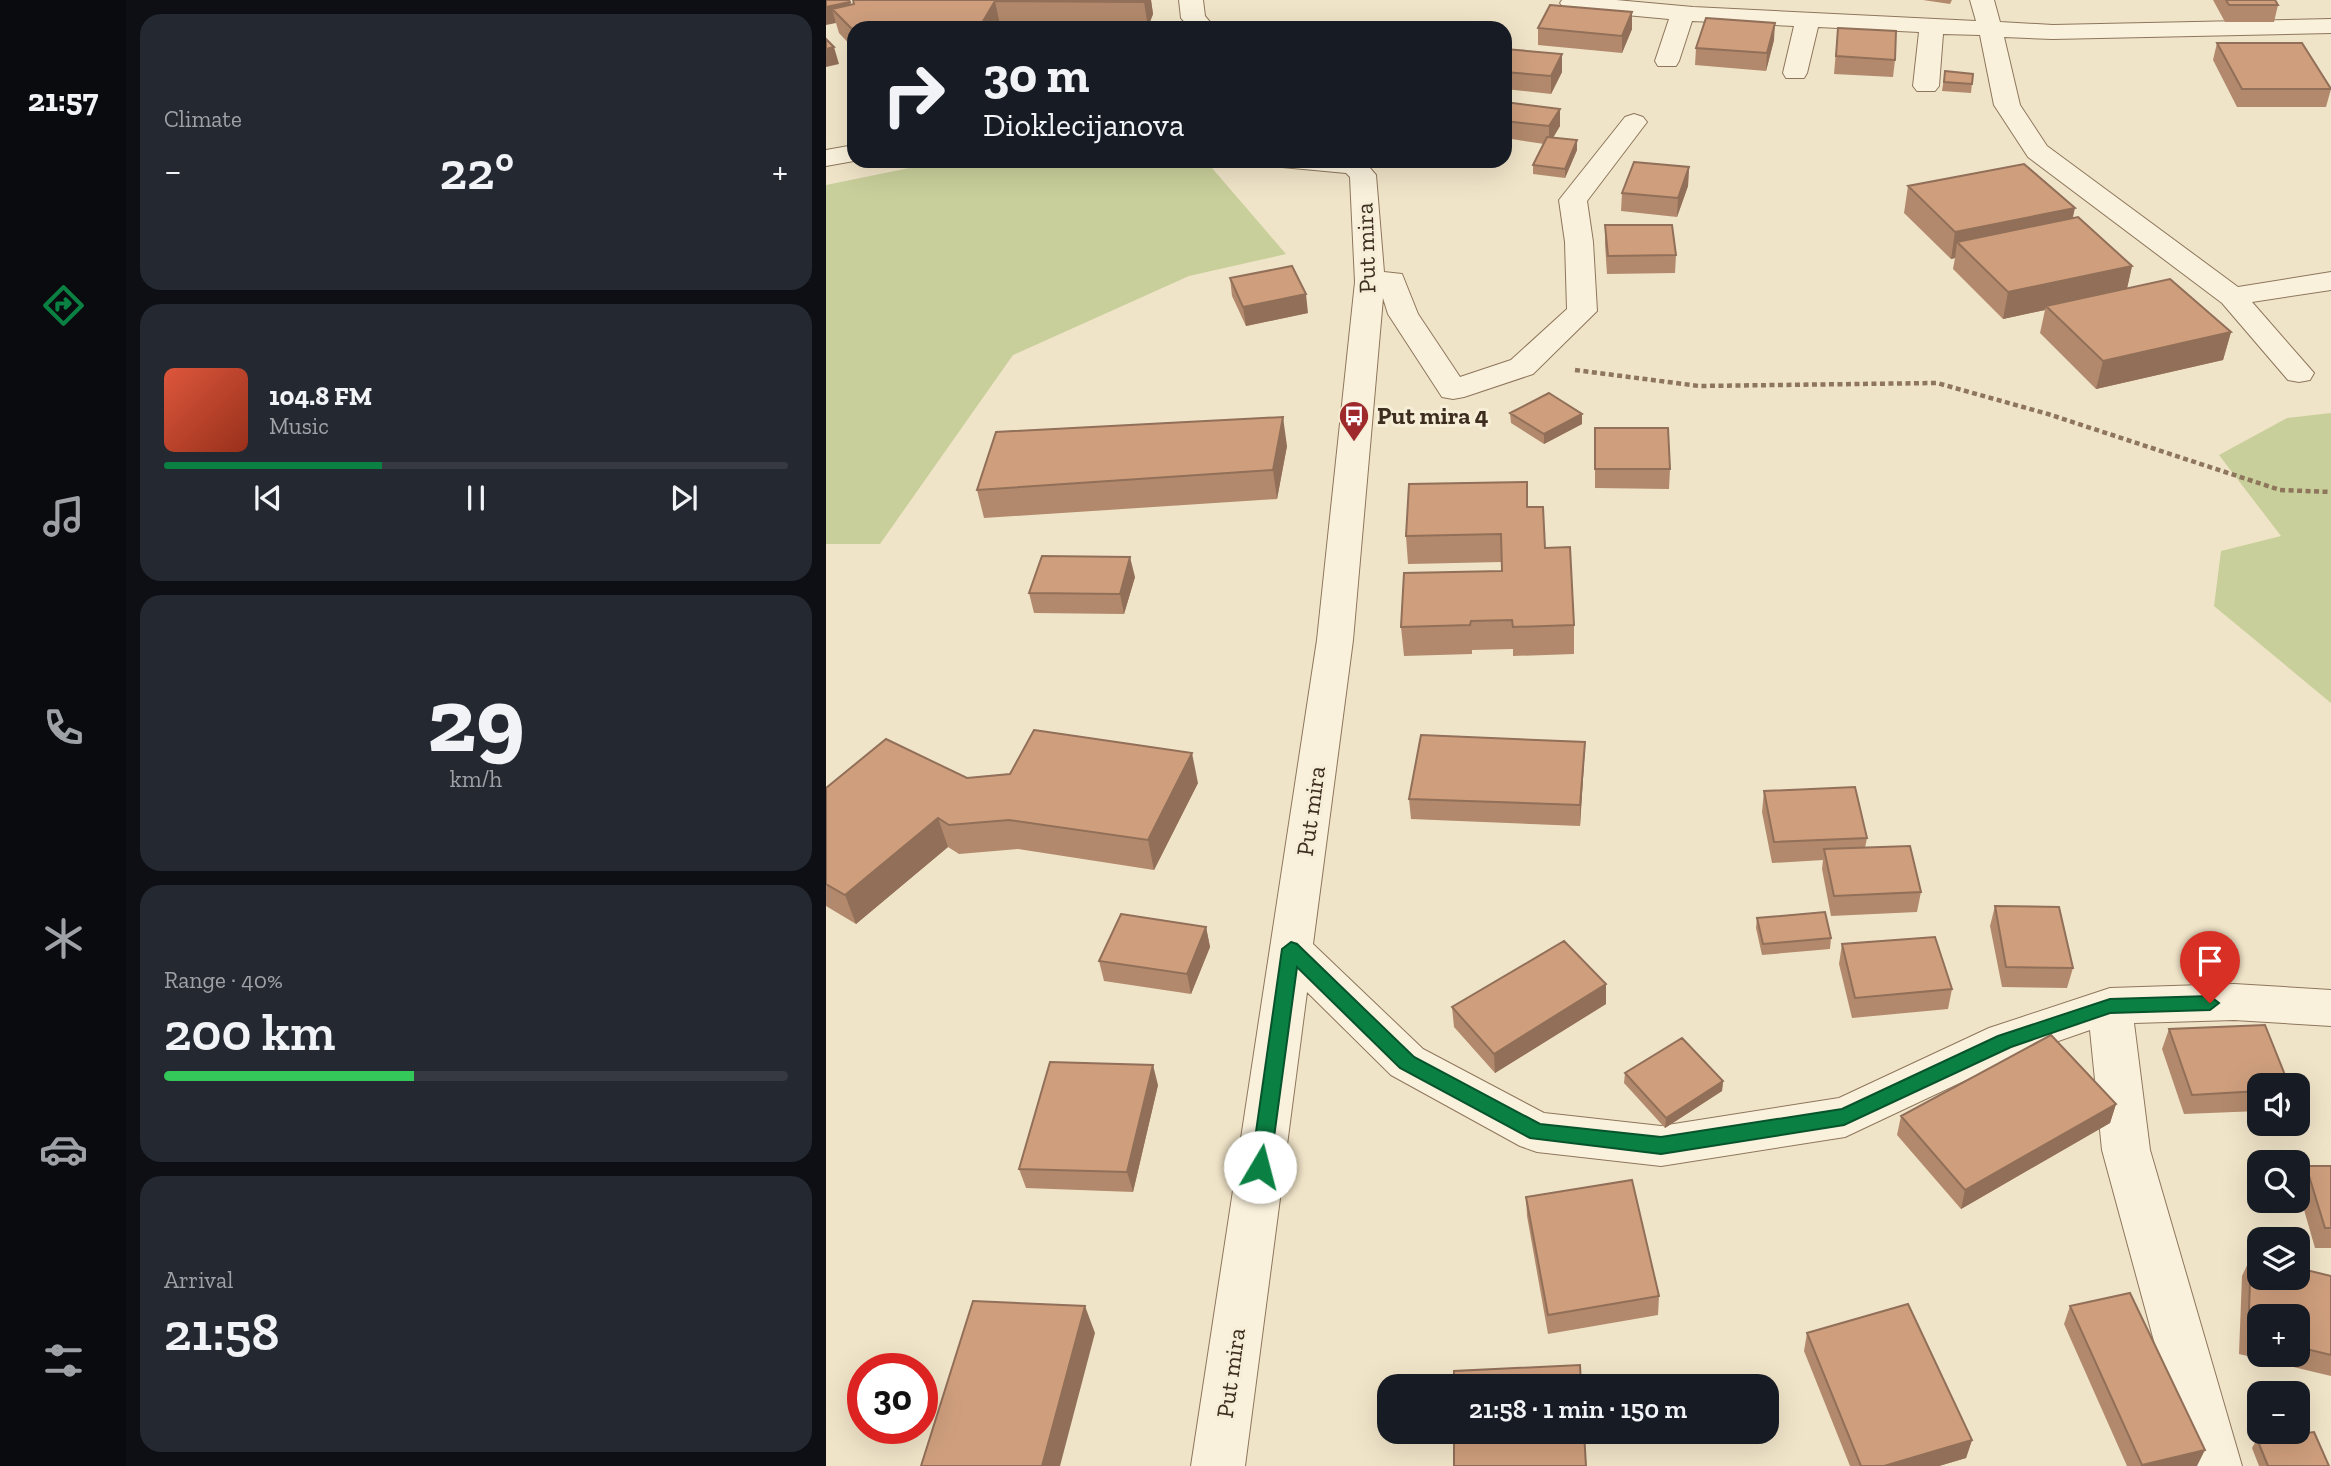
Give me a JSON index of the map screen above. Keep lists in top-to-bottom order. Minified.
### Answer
{"streets":{"street":["Put mira"]},"places":{"bus stop":["Put mira 4"]},"page":{"tabs":"21:57","tile":["Climate",["29","km/h"],["Range · 40%","200 km"],["Arrival","21:58"]],"turn":["30 m","Dioklecijanova"],"heat":["−","22°","+"],"song":["104.8 FM","Music"],"map_buttons":["+","−"],"limit":"30","trip":"21:58 · 1 min · 150 m"}}
